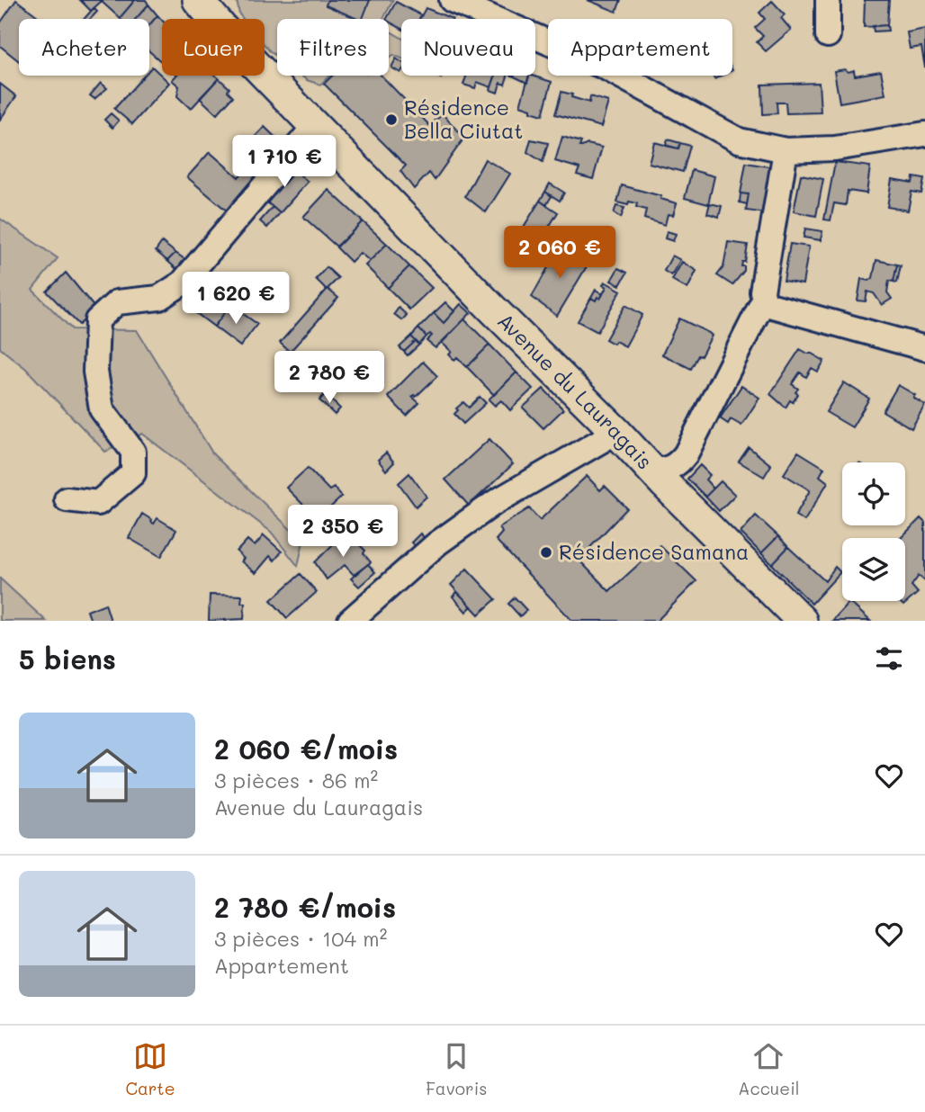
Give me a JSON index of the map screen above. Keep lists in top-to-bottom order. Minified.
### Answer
{"streets":{"main road":["Avenue du Lauragais"]},"places":["Résidence Bella Ciutat","Résidence Samana"],"page":{"chip":["Acheter","Louer","Filtres","Nouveau","Appartement"],"price":["1 710 €","2 060 €","1 620 €","2 780 €","2 350 €"],"heading":"5 biens","list":[{"name":"2 060 €/mois","note":"3 pièces · 86 m² · Avenue du Lauragais"},{"name":"2 780 €/mois","note":"3 pièces · 104 m² · Appartement"}],"tabs":["Carte","Favoris","Accueil"]}}
